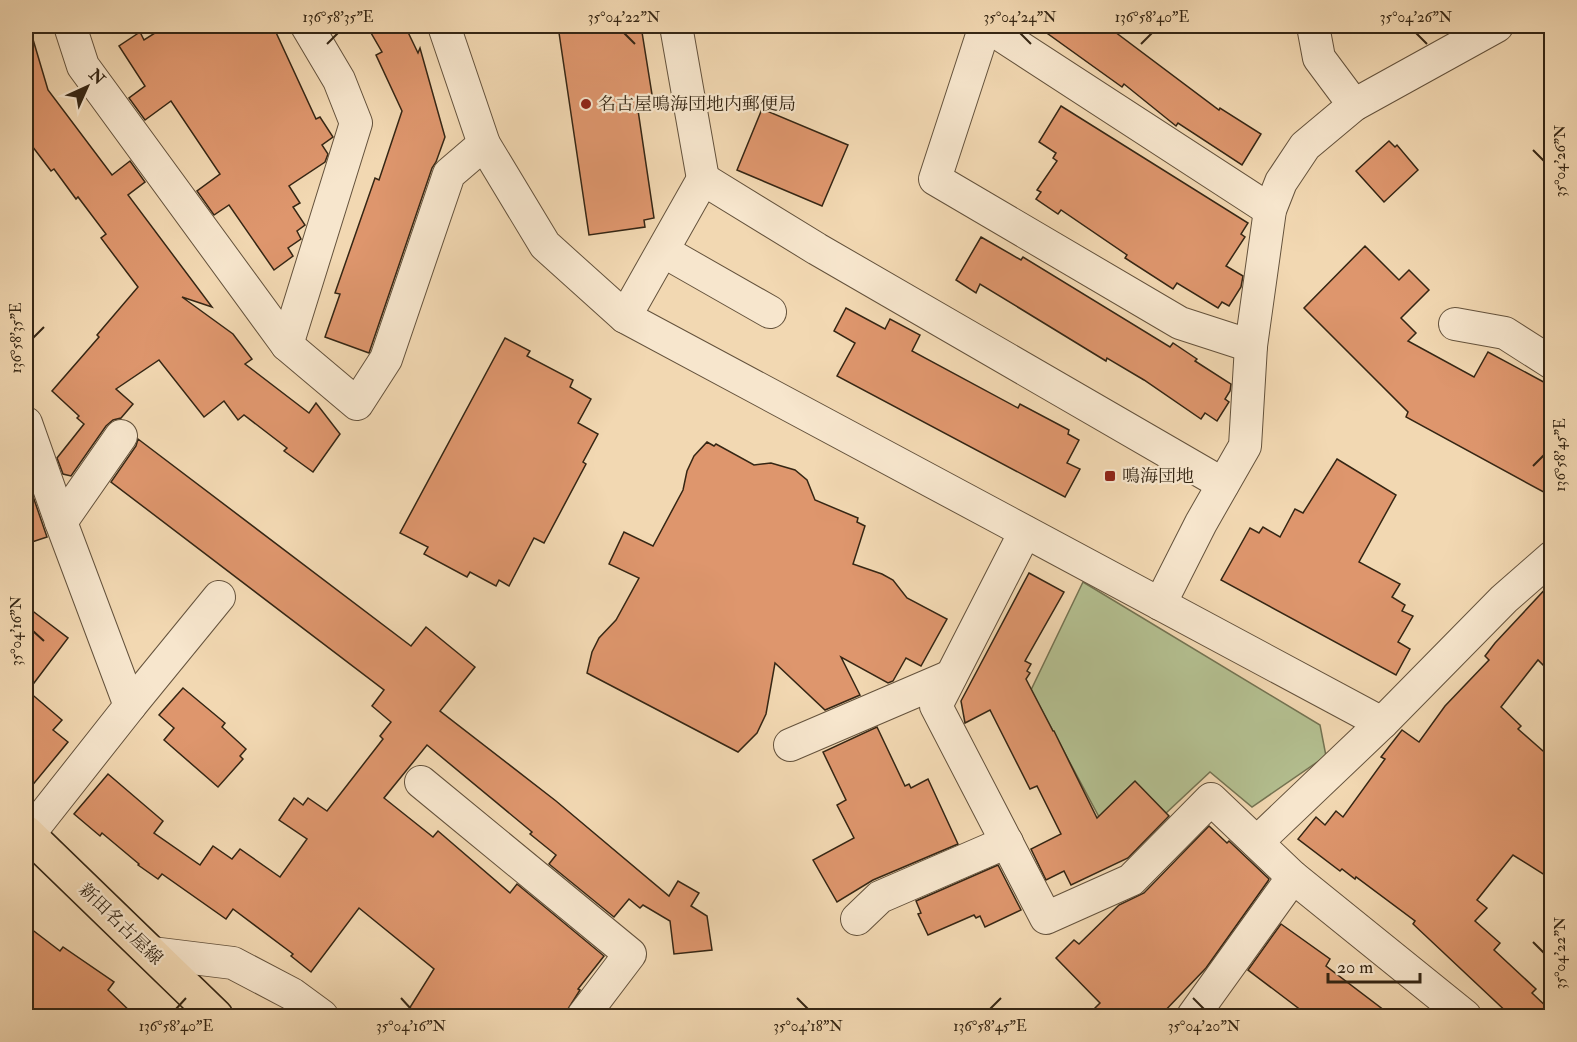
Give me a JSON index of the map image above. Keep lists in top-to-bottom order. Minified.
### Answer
{"streets":{"main road":["新田名古屋線"]},"places":{"other":["名古屋鳴海団地内郵便局"],"transit":["鳴海団地"]},"scale_bar":"20 m","north":"top right","coordinates":["136°58'35\"E","35°04'22\"N","35°04'24\"N","136°58'40\"E","35°04'26\"N","136°58'45\"E","35°04'16\"N","35°04'18\"N","35°04'20\"N"]}
